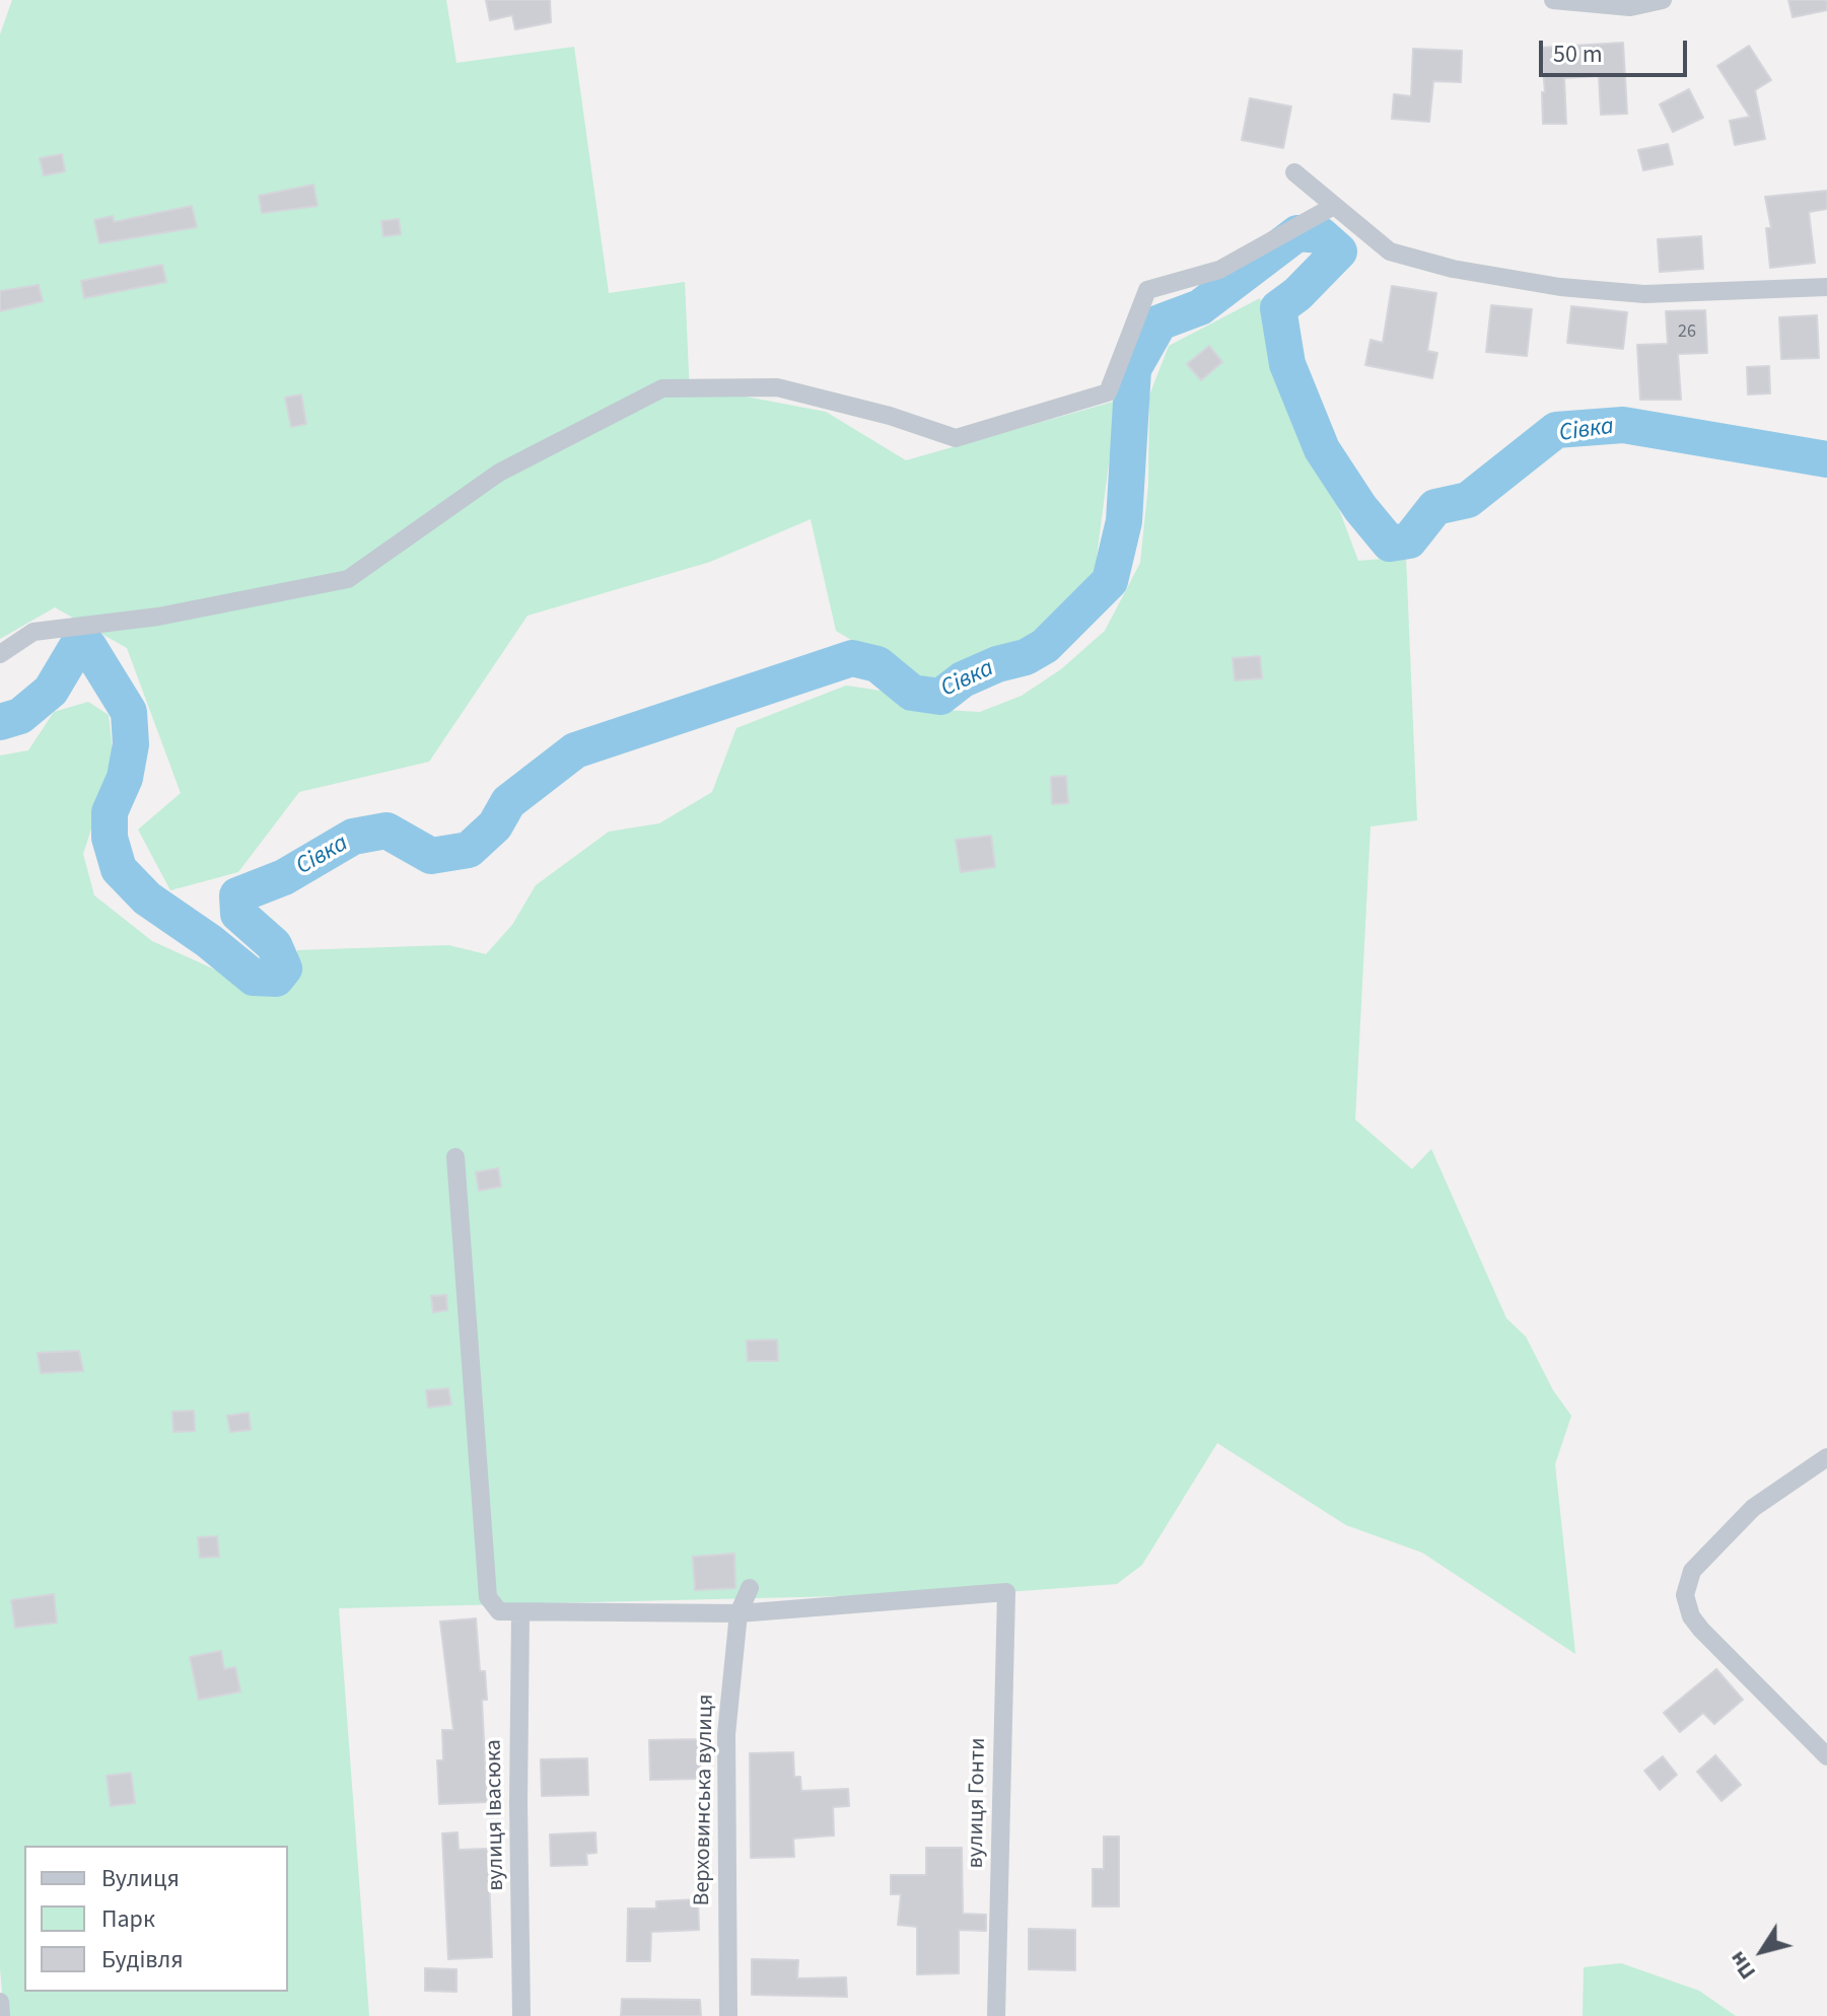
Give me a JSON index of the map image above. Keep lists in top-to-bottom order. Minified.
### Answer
{"streets":{"street":["Верховинська вулиця","вулиця Гонти","вулиця Івасюка"]},"crossings":[["Верховинська вулиця","вулиця Гонти"]],"water":["Сівка"],"house_numbers":["26"],"legend":["Вулиця","Парк","Будівля"],"scale_bar":"50 m","north":"bottom left"}
